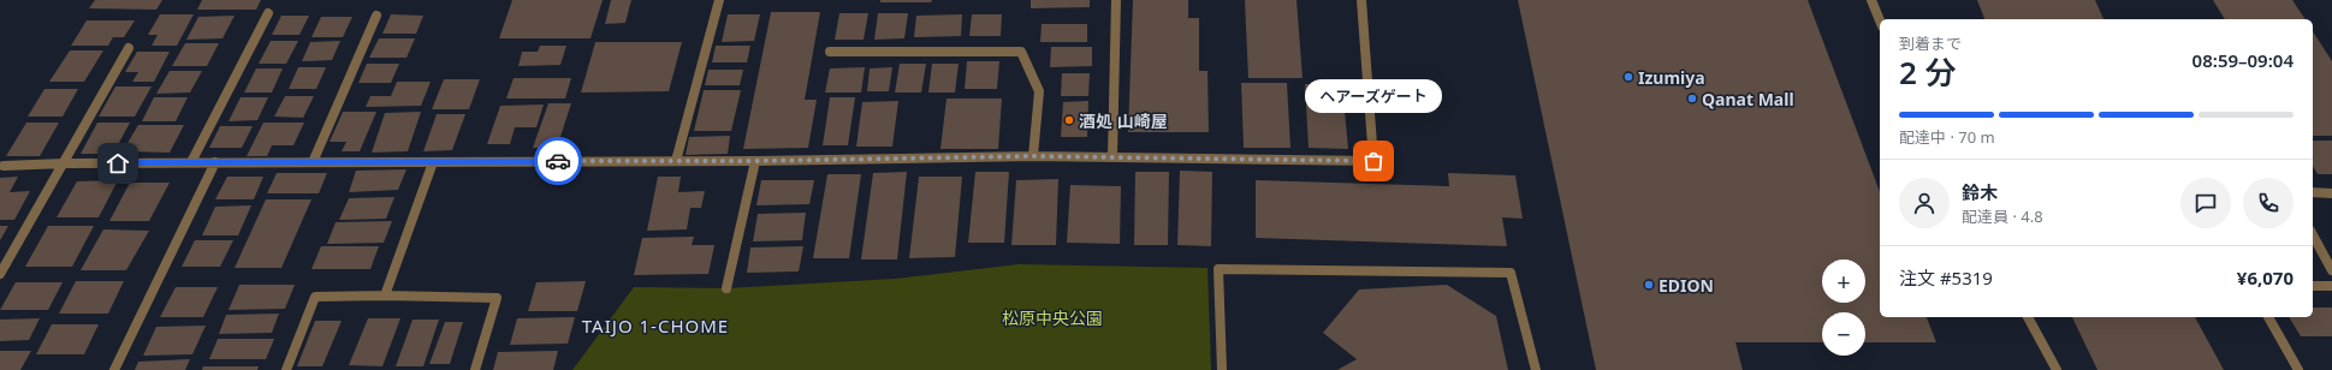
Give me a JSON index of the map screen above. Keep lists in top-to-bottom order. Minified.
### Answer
{"districts":["TAIJO 1-CHOME"],"parks":["松原中央公園"],"places":["Izumiya","Qanat Mall","酒処 山崎屋","ヘアーズゲート","EDION"],"page":{"heading":["2 分","到着まで","08:59–09:04"],"panel":["鈴木","配達員 · 4.8","注文 #5319","¥6,070"],"bubble":"ヘアーズゲート","bar":"配達中 · 70 m","map_buttons":["+","−"]}}
